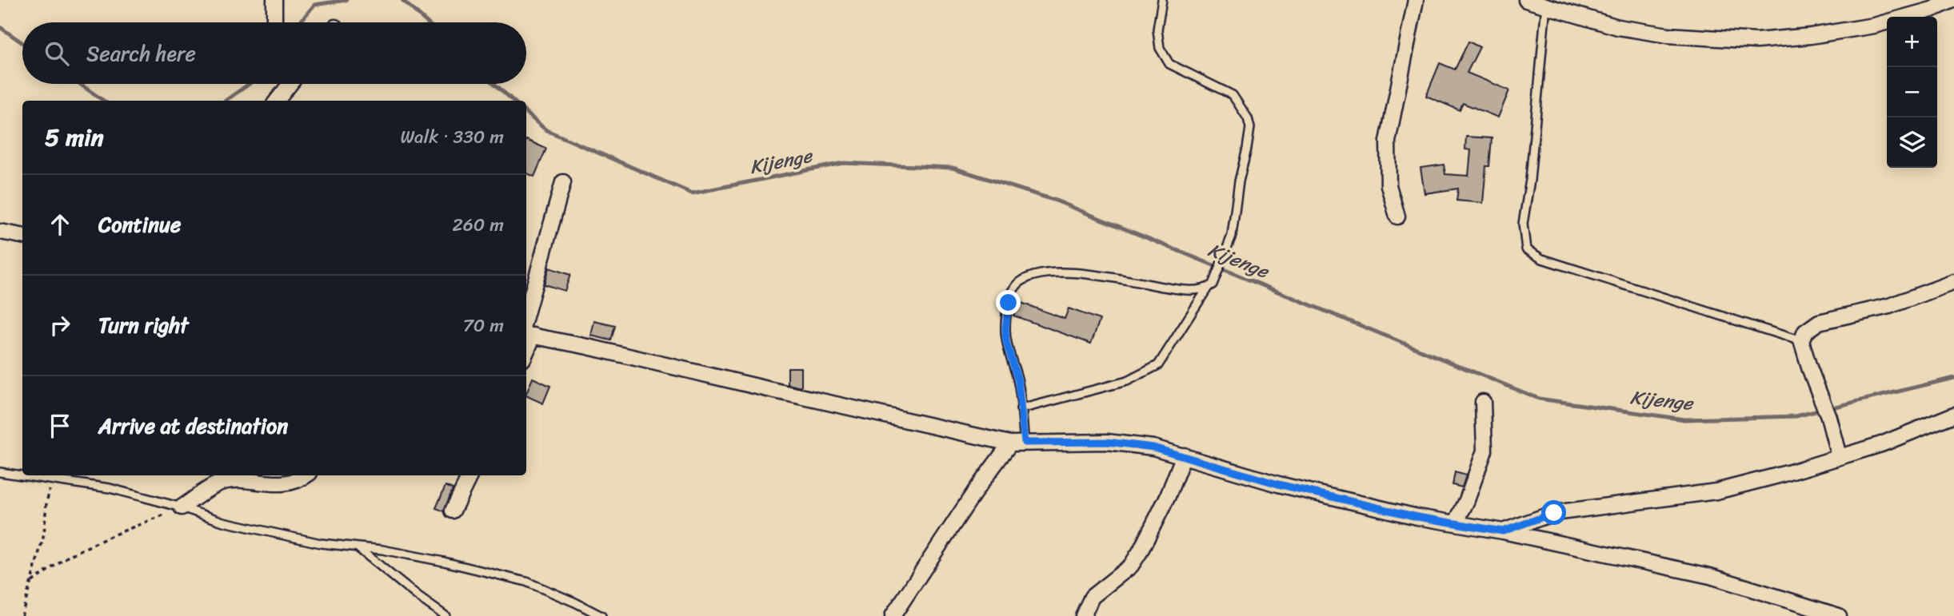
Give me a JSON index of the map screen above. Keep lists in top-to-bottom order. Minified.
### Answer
{"water":["Kijenge"],"page":{"map_buttons":["+","−"],"search":"Search here","heading":["5 min","Walk · 330 m"],"list":[["Continue","260 m"],["Turn right","70 m"],"Arrive at destination"]}}
